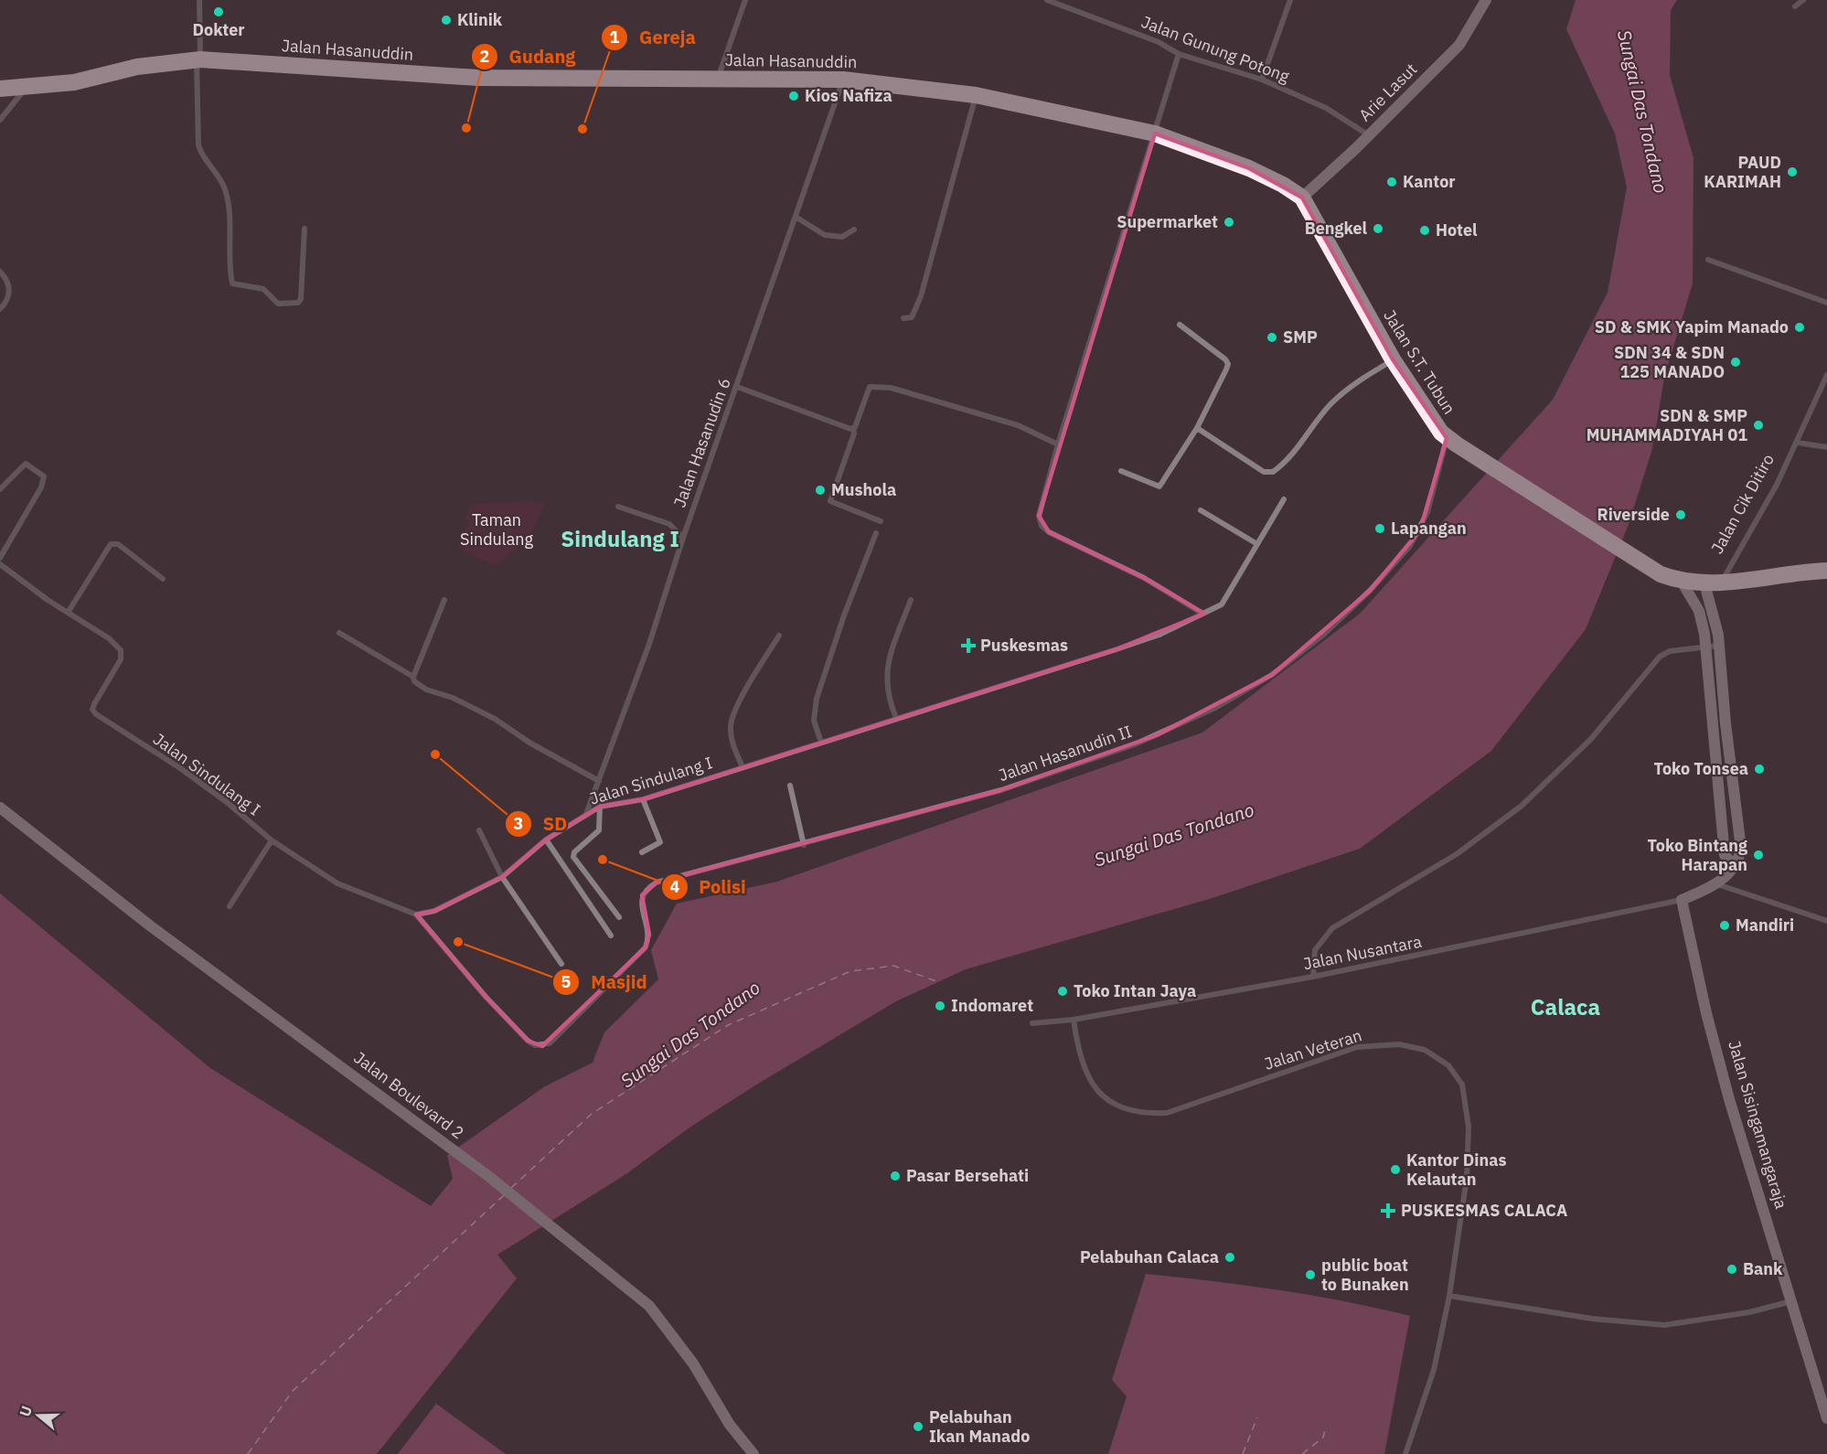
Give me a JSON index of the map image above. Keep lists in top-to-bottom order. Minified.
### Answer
{"streets":{"highway":["Jalan Hasanuddin","Jalan S.T. Tubun"],"main road":["Arie Lasut","Jalan Boulevard 2","Jalan Sisingamangaraja"],"street":["Jalan Gunung Potong","Jalan Hasanudin 6","Jalan Cik Ditiro","Jalan Hasanudin II","Jalan Sindulang I","Jalan Nusantara","Jalan Veteran"]},"crossings":[["Jalan Gunung Potong","Arie Lasut"],["Jalan Hasanuddin","Arie Lasut"],["Jalan Hasanuddin","Jalan S.T. Tubun"],["Jalan Hasanuddin","Jalan Hasanudin 6"],["Arie Lasut","Jalan S.T. Tubun"],["Jalan S.T. Tubun","Jalan Hasanudin II"],["Jalan Hasanudin 6","Jalan Sindulang I"],["Jalan Hasanudin II","Jalan Sindulang I"],["Jalan Nusantara","Jalan Veteran"],["Jalan Nusantara","Jalan Sisingamangaraja"]],"districts":["Sindulang I","Calaca"],"water":["Sungai Das Tondano"],"parks":["Taman Sindulang"],"places":{"other":["Dokter","Klinik","Kios Nafiza","Gudang","Gereja","PAUD KARIMAH","Kantor","Supermarket","Bengkel","Hotel","SD & SMK Yapim Manado","SMP","SDN 34 & SDN 125 MANADO","SDN & SMP MUHAMMADIYAH 01","Mushola","Riverside","Lapangan","SD","Toko Tonsea","Toko Bintang Harapan","Polisi","Mandiri","Masjid","Toko Intan Jaya","Indomaret","Kantor Dinas Kelautan","Pasar Bersehati","Pelabuhan Calaca","Bank","public boat to Bunaken","Pelabuhan Ikan Manado"],"health":["Puskesmas","PUSKESMAS CALACA"]},"north":"left"}
